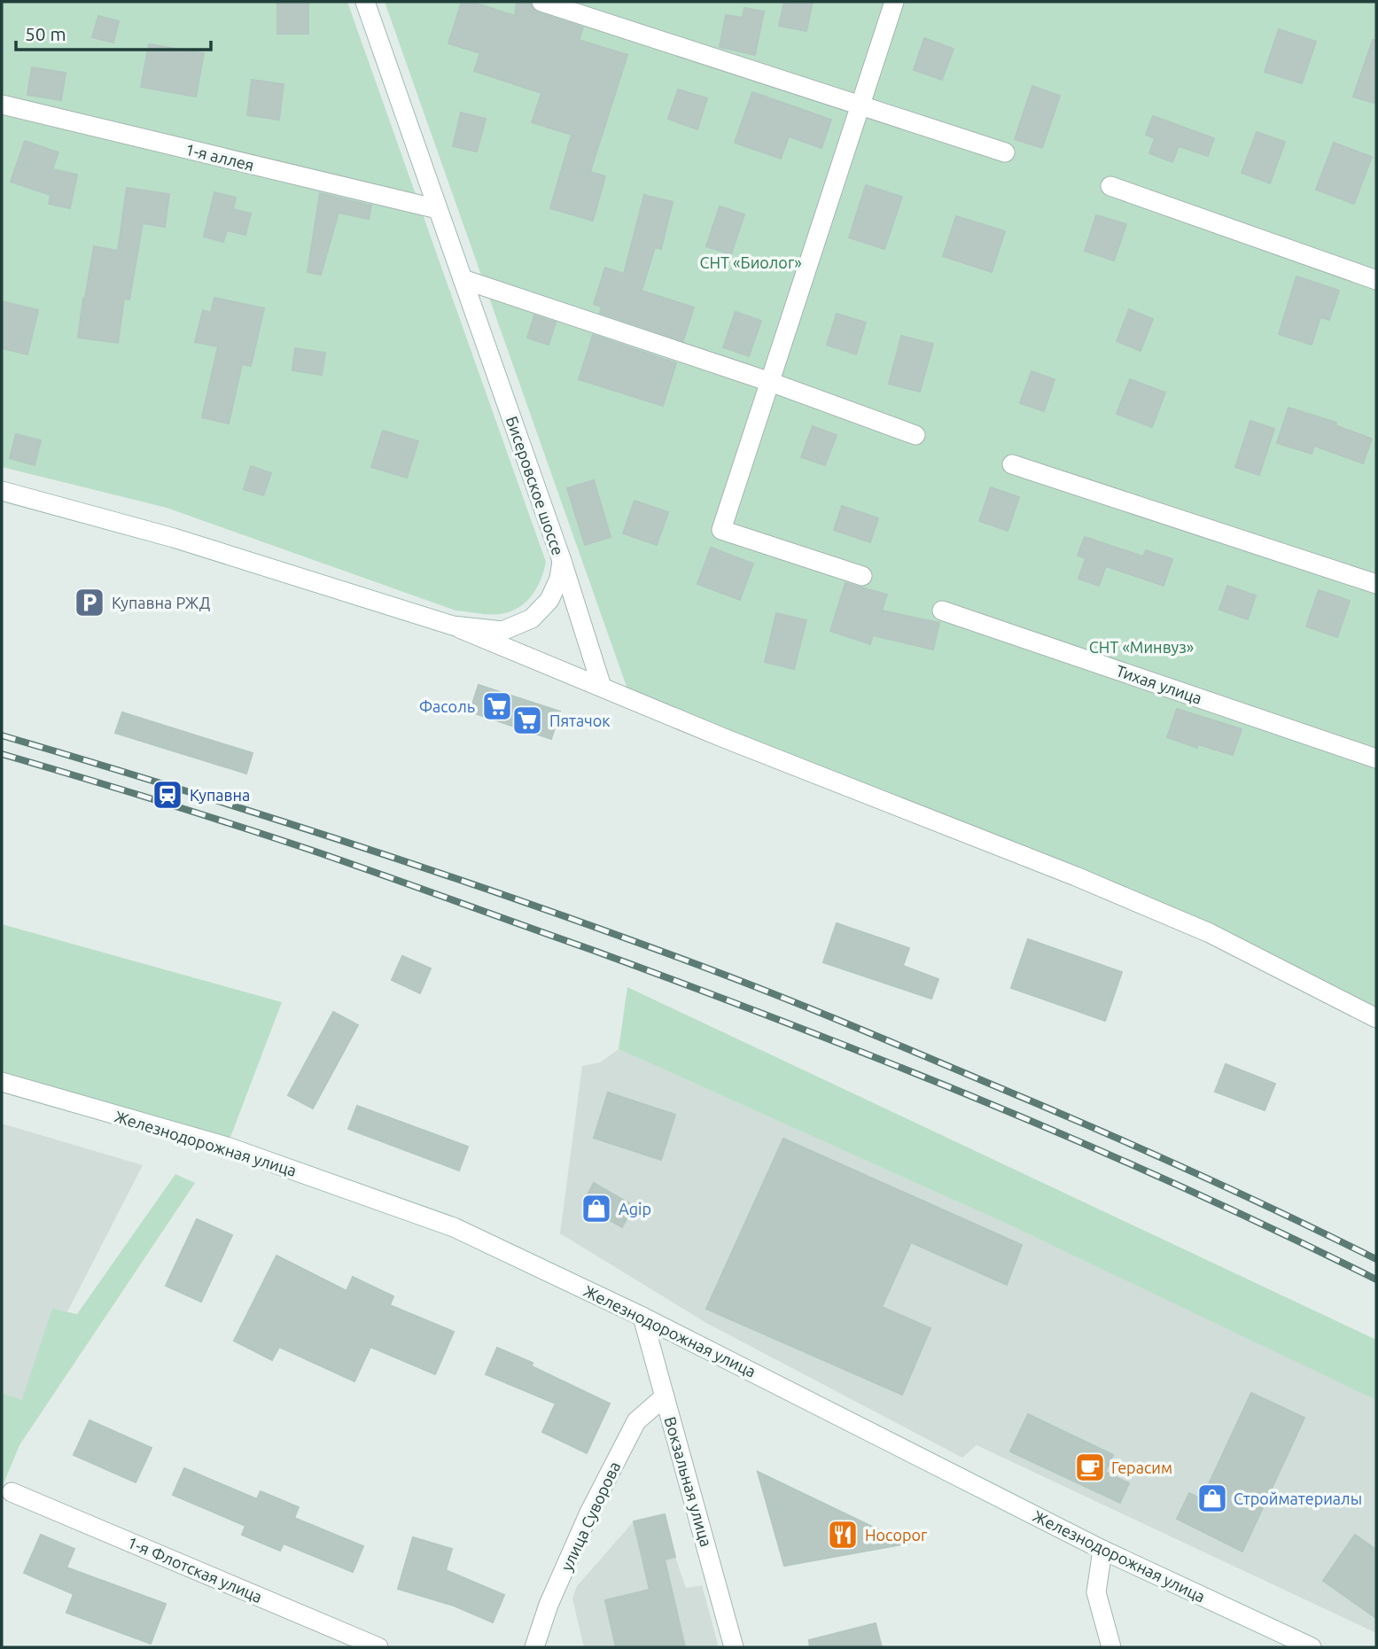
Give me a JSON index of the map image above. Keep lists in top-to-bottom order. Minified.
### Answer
{"streets":{"street":["1-я аллея","Бисеровское шоссе","Тихая улица","Железнодорожная улица","Вокзальная улица","улица Суворова","1-я Флотская улица"]},"crossings":[["1-я аллея","Бисеровское шоссе"],["Железнодорожная улица","Вокзальная улица"],["Вокзальная улица","улица Суворова"]],"parks":["СНТ «Биолог»","СНТ «Минвуз»"],"places":{"parking":["Купавна РЖД"],"supermarket":["Фасоль","Пятачок"],"station":["Купавна"],"shop":["Agip","Стройматериалы"],"cafe":["Герасим"],"restaurant":["Носорог"]},"scale_bar":"50 m"}
